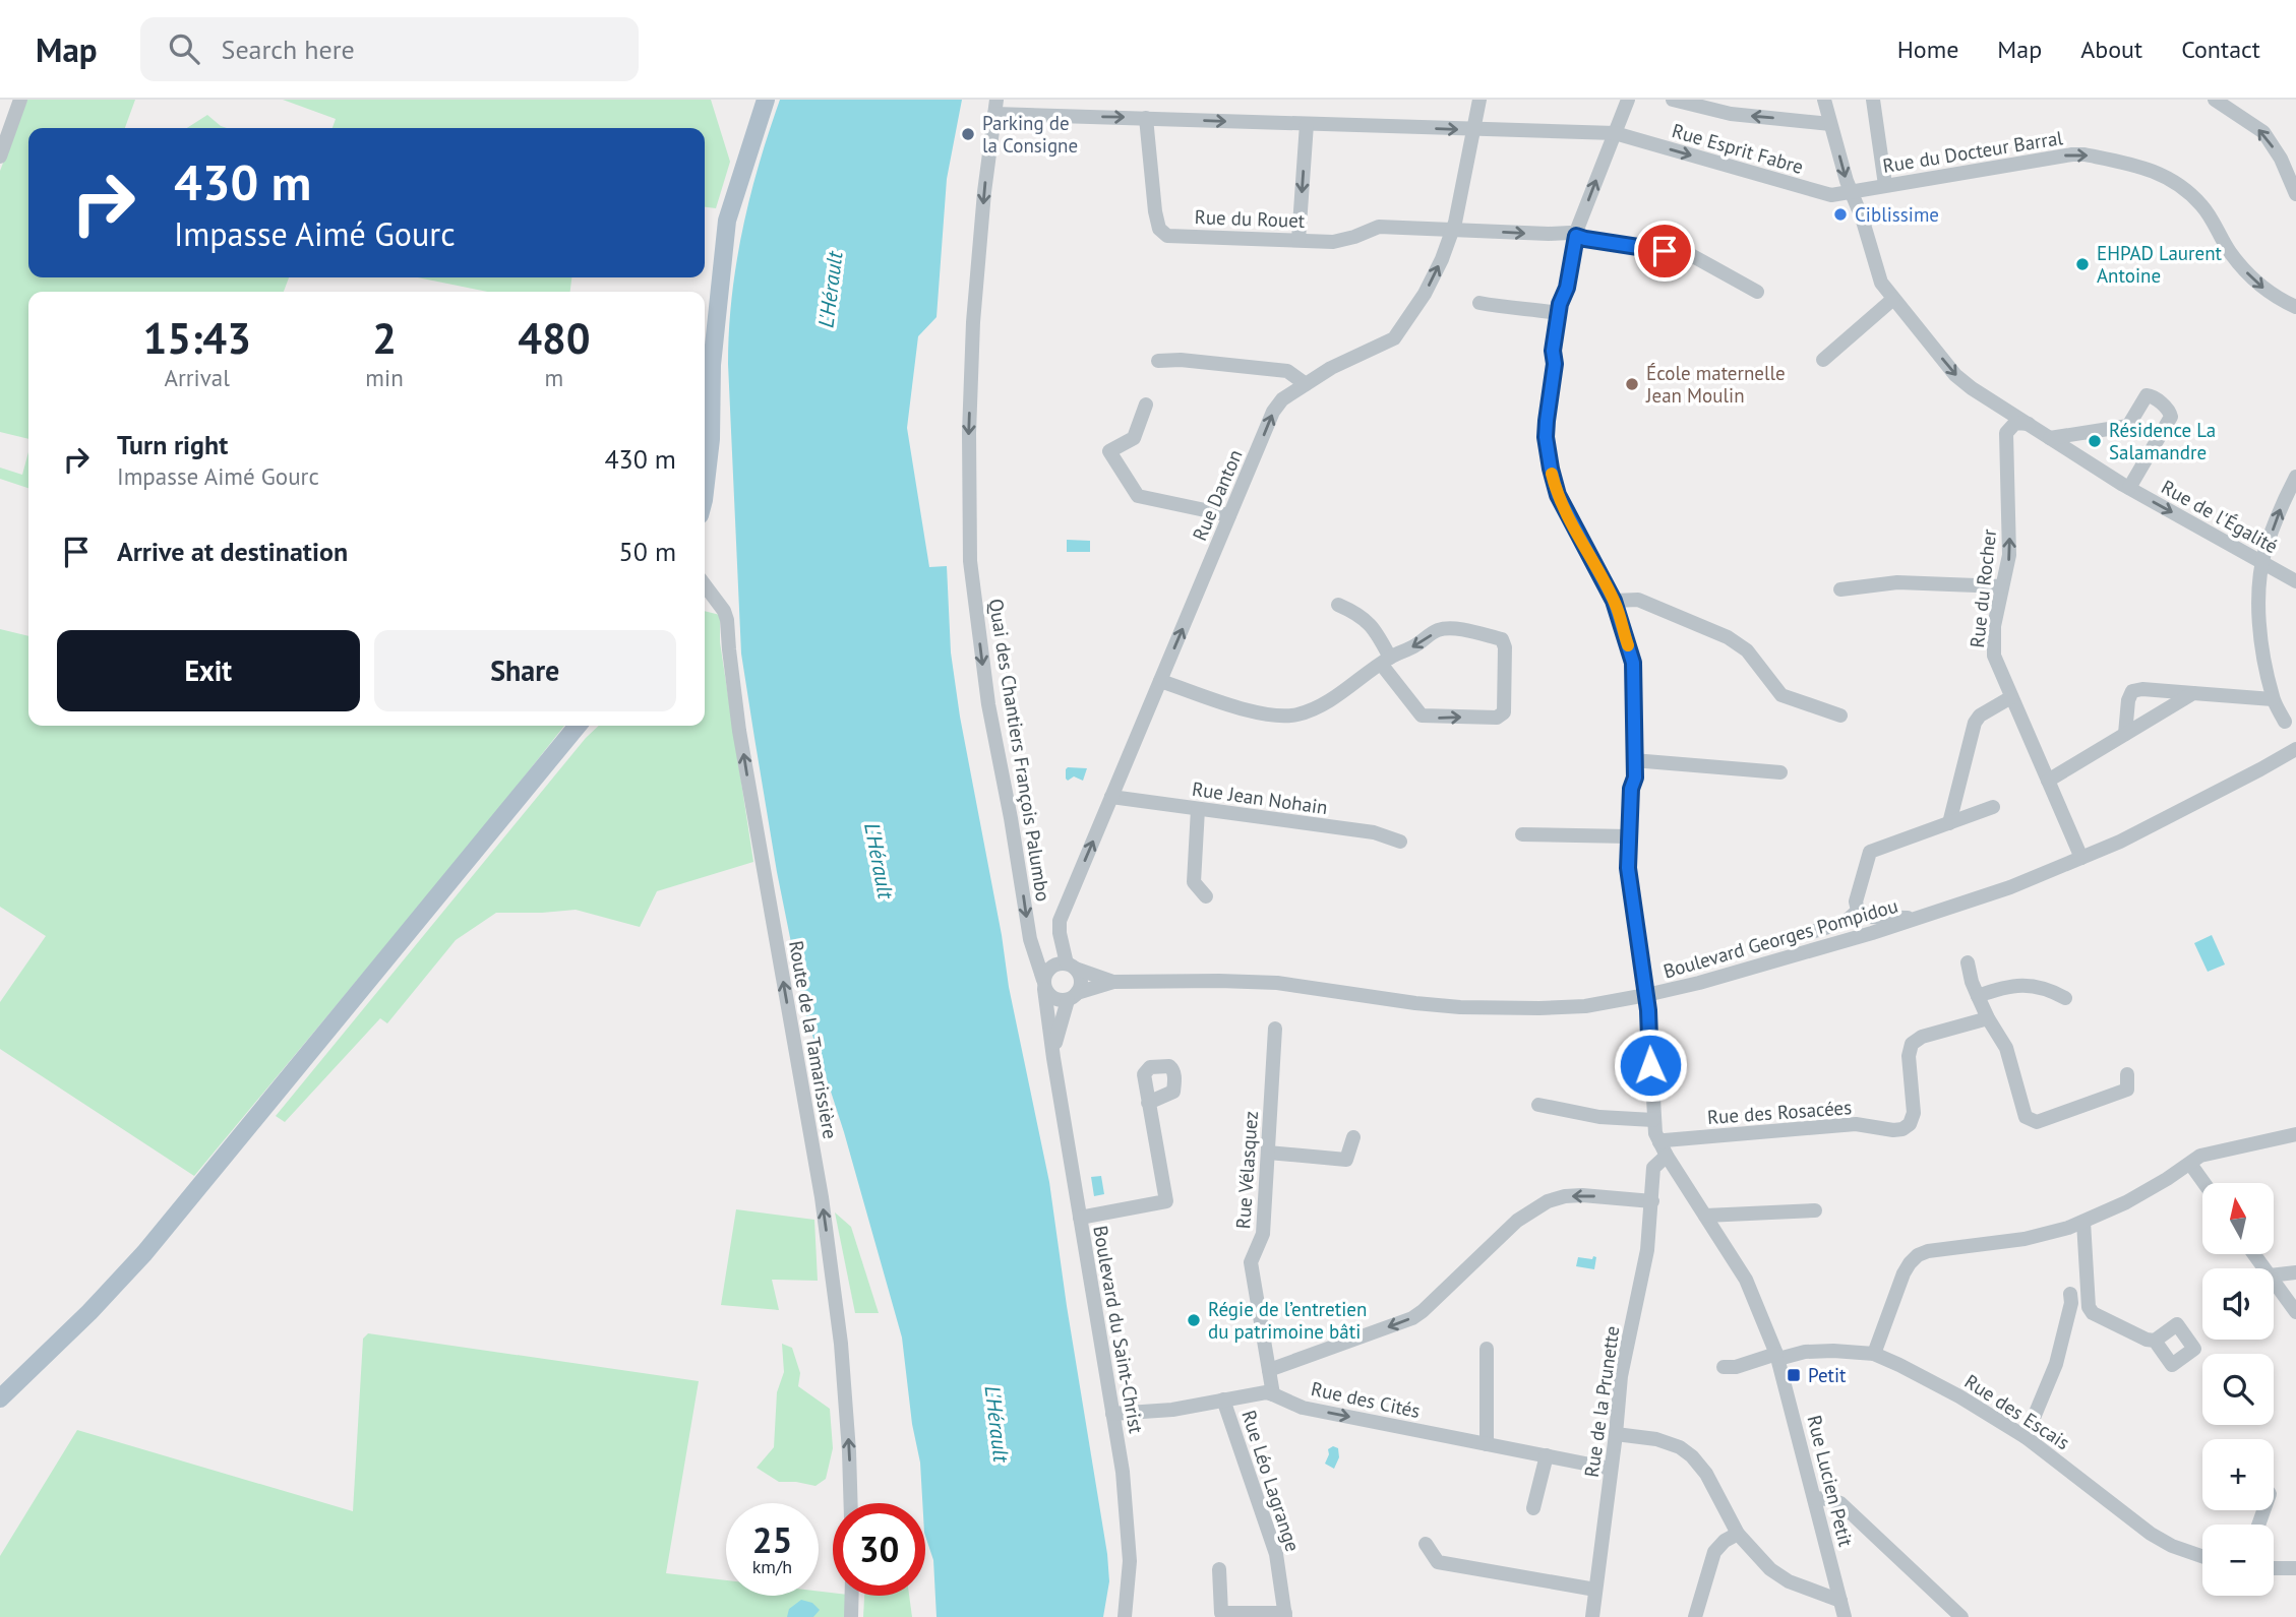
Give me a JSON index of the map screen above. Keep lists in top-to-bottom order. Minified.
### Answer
{"streets":{"street":["Rue Esprit Fabre","Rue du Docteur Barral","Rue du Rouet","Rue Danton","Rue de l'Égalité","Rue du Rocher","Quai des Chantiers François Palumbo","Rue Jean Nohain","Boulevard Georges Pompidou","Route de la Tamarissière","Rue des Rosacées","Rue Vélasquez","Boulevard du Saint-Christ","Rue des Cités","Rue de la Prunette","Rue des Escais","Rue Léo Lagrange","Rue Lucien Petit"]},"crossings":[["Rue Esprit Fabre","Rue du Docteur Barral"],["Rue Esprit Fabre","Rue du Rouet"],["Rue Esprit Fabre","Rue Danton"],["Rue Esprit Fabre","Rue de l'Égalité"],["Rue Esprit Fabre","Quai des Chantiers François Palumbo"],["Rue Esprit Fabre","Rue Lucien Petit"],["Rue du Docteur Barral","Rue de l'Égalité"],["Rue du Rouet","Rue Danton"],["Rue du Rouet","Rue Lucien Petit"],["Rue Danton","Quai des Chantiers François Palumbo"],["Rue Danton","Rue Jean Nohain"],["Rue Danton","Boulevard Georges Pompidou"],["Rue Danton","Boulevard du Saint-Christ"],["Rue de l'Égalité","Rue du Rocher"],["Rue du Rocher","Boulevard Georges Pompidou"],["Quai des Chantiers François Palumbo","Boulevard Georges Pompidou"],["Quai des Chantiers François Palumbo","Boulevard du Saint-Christ"],["Boulevard Georges Pompidou","Boulevard du Saint-Christ"],["Boulevard Georges Pompidou","Rue Lucien Petit"],["Rue des Rosacées","Rue de la Prunette"],["Rue des Rosacées","Rue Lucien Petit"],["Rue Vélasquez","Rue des Cités"],["Boulevard du Saint-Christ","Rue des Cités"],["Rue des Cités","Rue de la Prunette"],["Rue des Cités","Rue Léo Lagrange"],["Rue de la Prunette","Rue Lucien Petit"],["Rue des Escais","Rue Lucien Petit"]],"one_way":["Rue Esprit Fabre","Rue du Docteur Barral","Rue Danton","Rue de l'Égalité","Quai des Chantiers François Palumbo","Route de la Tamarissière","Rue des Cités"],"water":["L'Hérault"],"places":{"other":["Parking de la Consigne","Ciblissime","EHPAD Laurent Antoine","École maternelle Jean Moulin","Résidence La Salamandre","Régie de l’entretien du patrimoine bâti"],"transit":["Petit"]},"north":"top","page":{"header":"Map","search":"Search here","nav":["Home","Map","About","Contact"],"turn":["430 m","Impasse Aimé Gourc"],"eta":["15:43","Arrival","2","min","480","m"],"list":[{"name":"Turn right","note":"Impasse Aimé Gourc","value":"430 m"},{"name":"Arrive at destination","value":"50 m"}],"buttons":["Exit","Share"],"map_buttons":["+","−"],"speed":"25 km/h","limit":"30"}}
